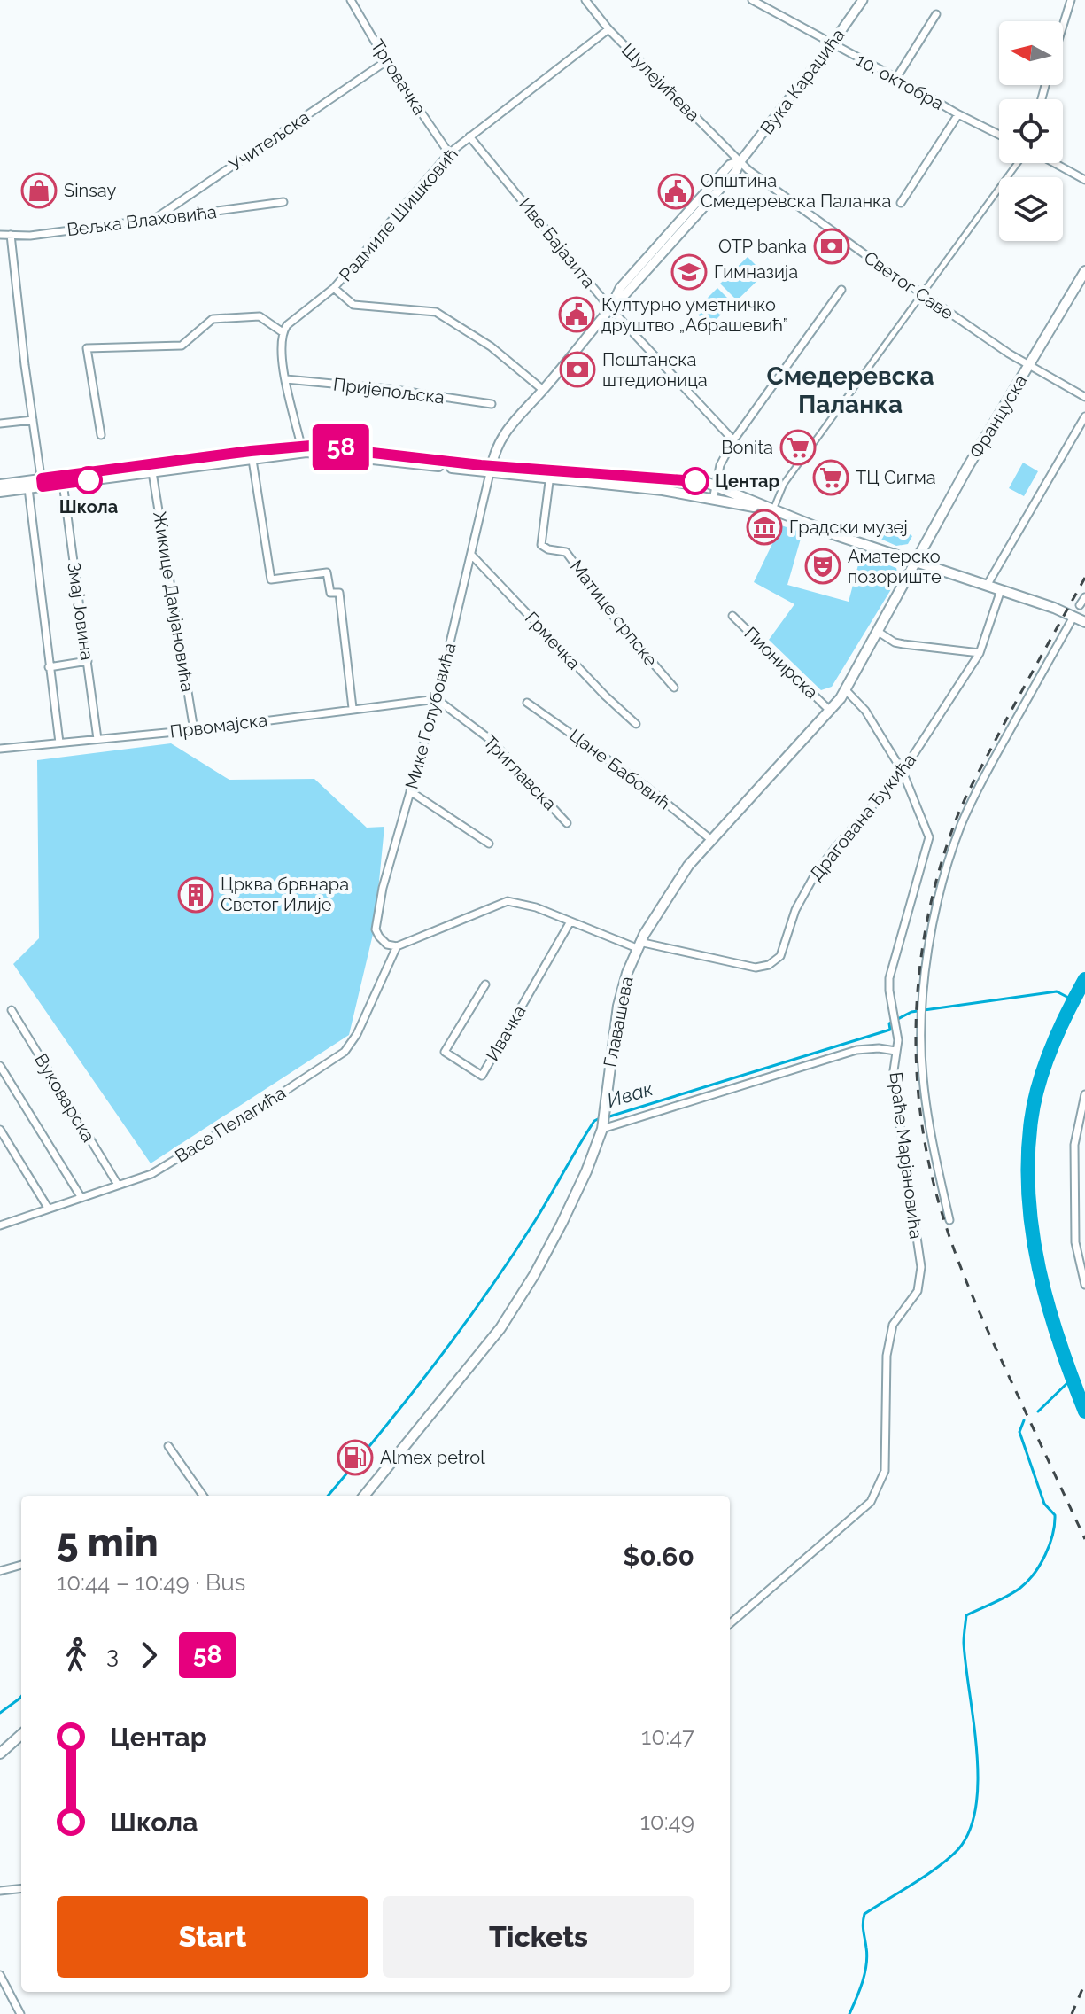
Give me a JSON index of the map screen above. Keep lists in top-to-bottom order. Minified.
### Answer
{"streets":{"main road":["Француска","Главашева"],"street":["Трговачка","Вука Караџића","10. октобра","Шулејићева","Учитељска","Радмиле Шишковић","Вељка Влаховића","Иве Бајазита","Светог Саве","Пријепољска","Жикице Дамјановића","Змај Јовина","Матице српске","Грмечка","Пионирска","Мике Голубовића","Првомајска","Цане Бабовић","Триглавска","Драгована Ђукића","Ивачка","Вуковарска","Васе Пелагића","Браће Марјановића"]},"crossings":[["Трговачка","Учитељска"],["Трговачка","Радмиле Шишковић"],["Вука Караџића","10. октобра"],["Вука Караџића","Шулејићева"],["Вука Караџића","Иве Бајазита"],["Вука Караџића","Светог Саве"],["Вука Караџића","Мике Голубовића"],["Шулејићева","Радмиле Шишковић"],["Шулејићева","Светог Саве"],["Учитељска","Вељка Влаховића"],["Радмиле Шишковић","Иве Бајазита"],["Светог Саве","Француска"],["Француска","Главашева"],["Жикице Дамјановића","Првомајска"],["Змај Јовина","Првомајска"],["Грмечка","Мике Голубовића"],["Пионирска","Главашева"],["Мике Голубовића","Првомајска"],["Мике Голубовића","Триглавска"],["Мике Голубовића","Драгована Ђукића"],["Мике Голубовића","Васе Пелагића"],["Првомајска","Триглавска"],["Цане Бабовић","Главашева"],["Драгована Ђукића","Главашева"],["Драгована Ђукића","Ивачка"],["Драгована Ђукића","Васе Пелагића"],["Драгована Ђукића","Браће Марјановића"],["Главашева","Браће Марјановића"],["Вуковарска","Васе Пелагића"]],"districts":["Смедеревска Паланка"],"water":["Ивак"],"places":{"shop":["Sinsay"],"public building":["Општина Смедеревска Паланка","Културно уметничко друштво „Абрашевић”"],"bank":["OTP banka","Поштанска штедионица"],"school or university":["Гимназија"],"supermarket":["Bonita","ТЦ Сигма"],"other":["Школа","Центар"],"museum":["Градски музеј"],"theatre":["Аматерско позориште"],"building":["Црква брвнара Светог Илије"],"fuel station":["Almex petrol"]},"lines":["bus line 58"],"north":"left","page":{"on_map":"58","heading":["5 min","10:44 – 10:49 · Bus","$0.60"],"legs":["3","58"],"list":[{"name":"Центар","value":"10:47"},{"name":"Школа","value":"10:49"}],"buttons":["Start","Tickets"]}}
